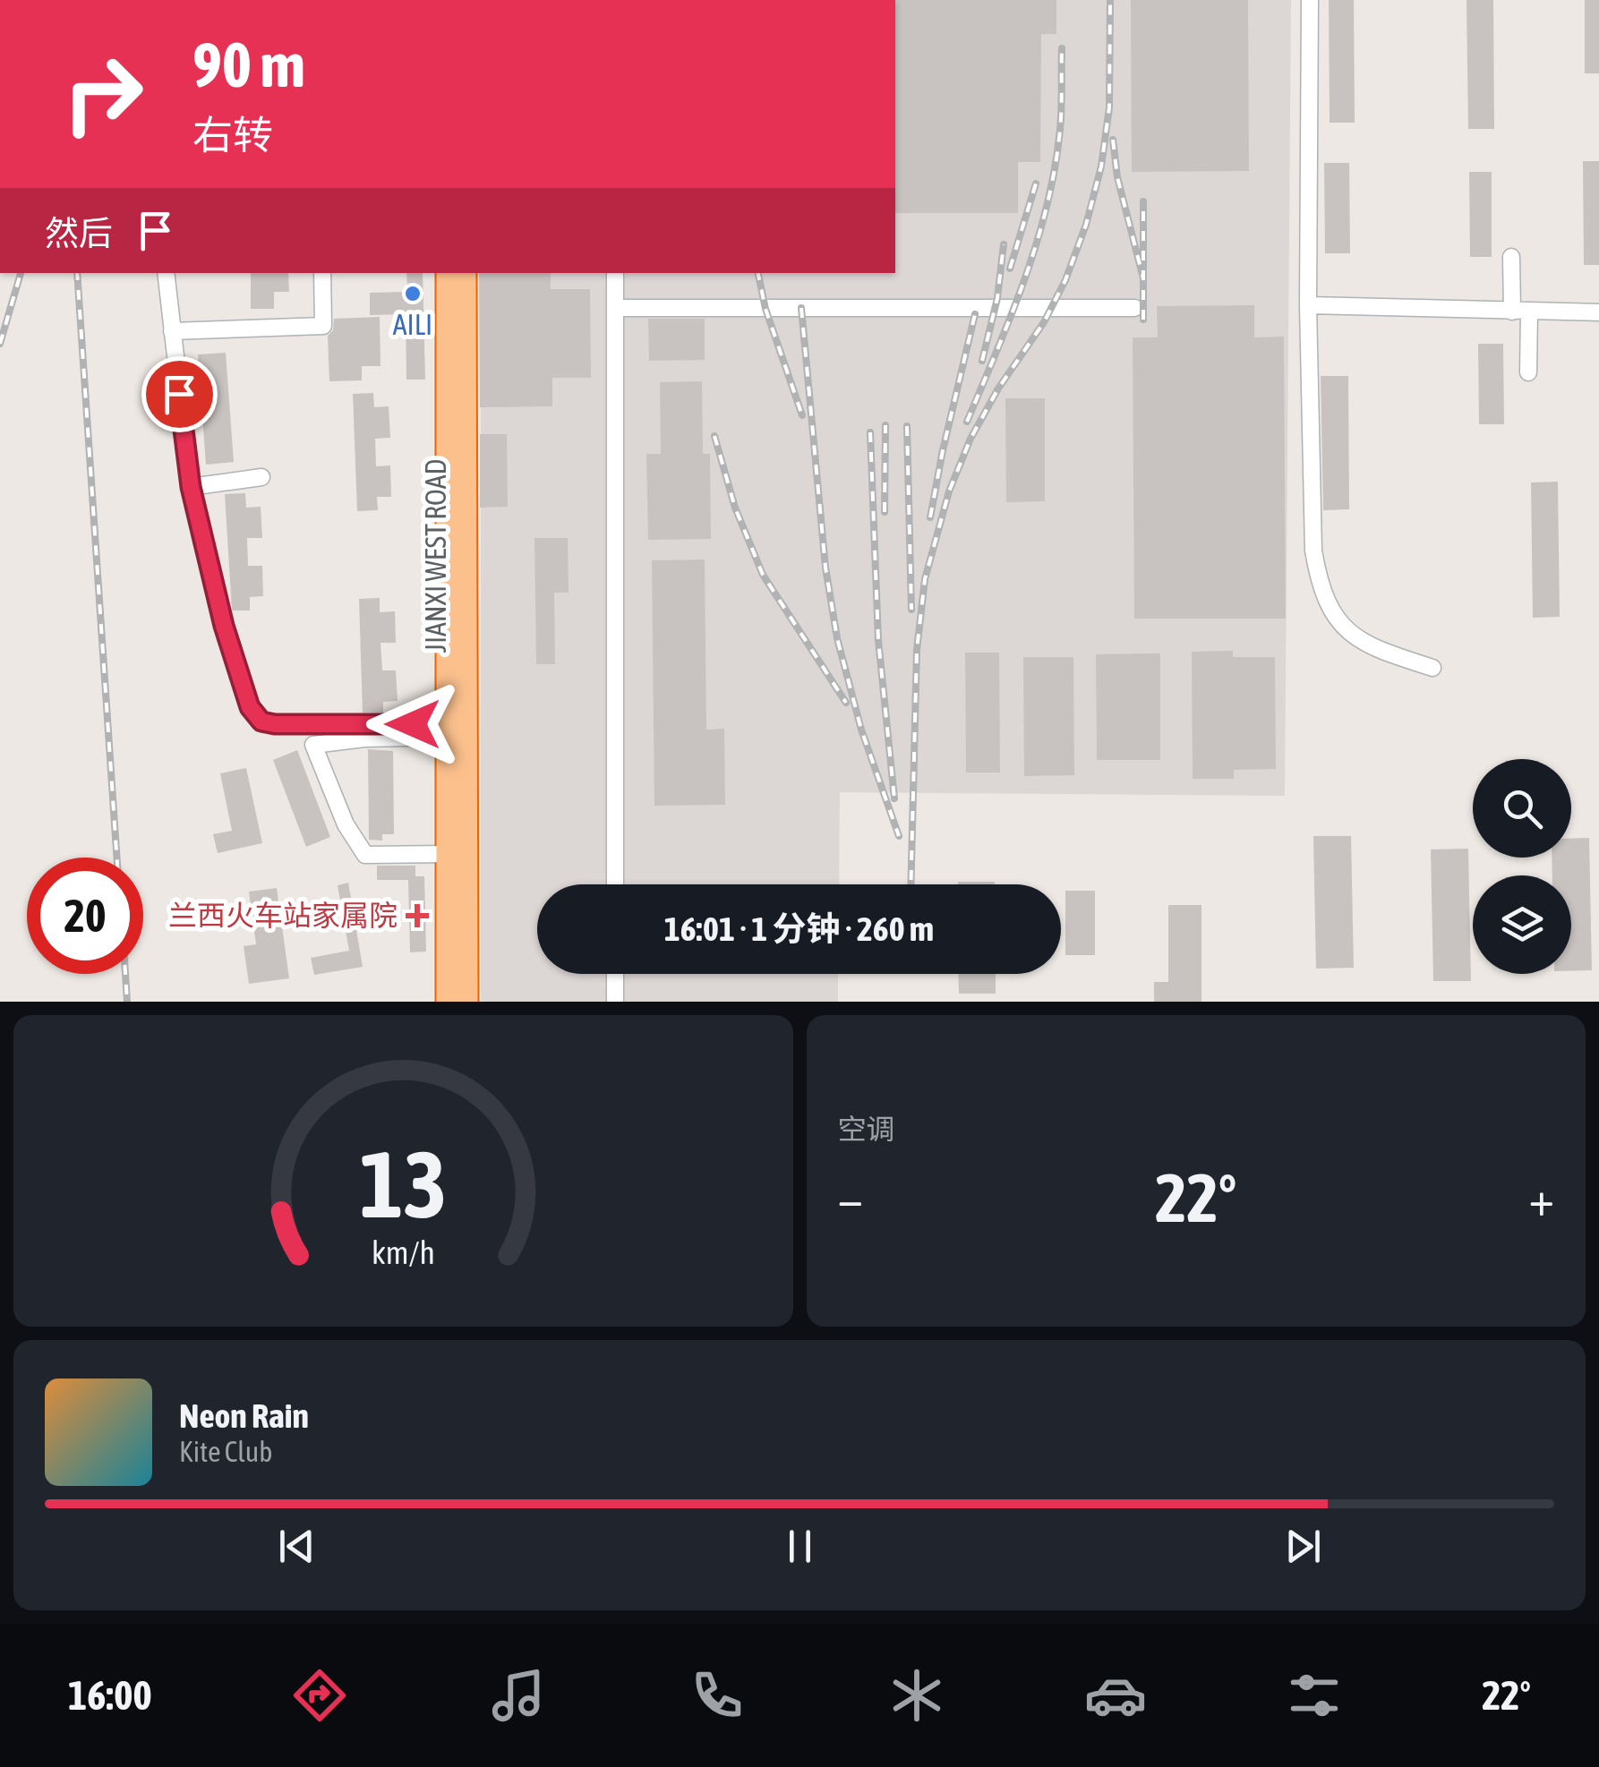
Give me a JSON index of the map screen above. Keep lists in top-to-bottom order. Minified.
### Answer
{"streets":{"highway":["JIANXI WEST ROAD"]},"places":{"other":["AILI"],"health":["兰西火车站家属院"]},"page":{"turn":["90 m","右转"],"then":"然后","limit":"20","trip":"16:01 · 1 分钟 · 260 m","tile":"空调","heat":["−","22°","+"],"song":["Neon Rain","Kite Club"],"tabs":["16:00","22°"],"gauge":["13","km/h"]}}
